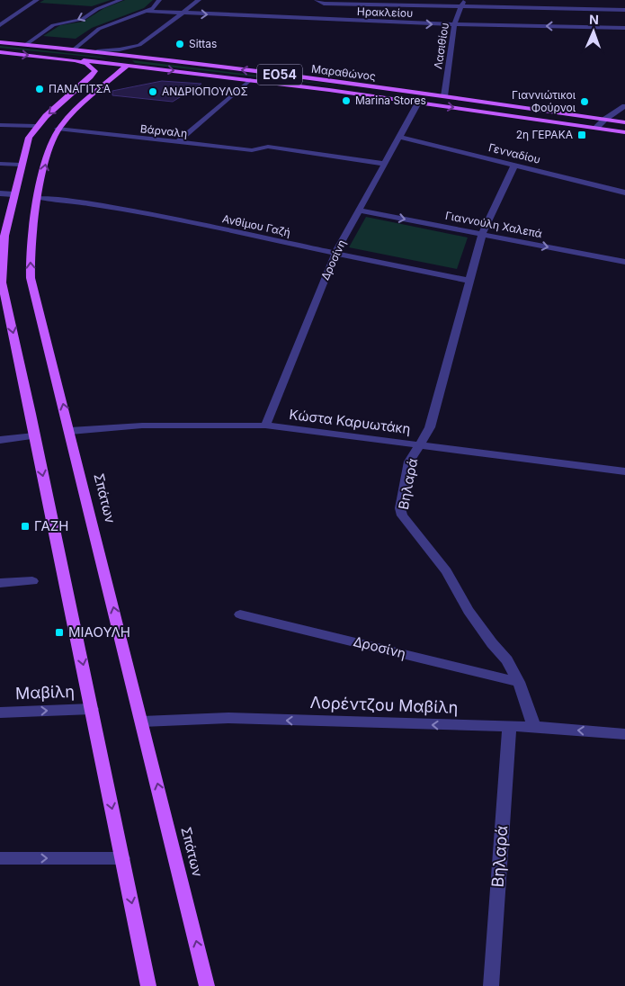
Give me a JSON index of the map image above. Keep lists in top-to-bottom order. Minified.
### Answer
{"streets":{"main road":["Μαραθώνος","ΕΟ54","Σπάτων"],"street":["Ηρακλείου","Λασιθίου","Βάρναλη","Γενναδίου","Γιαννούλη Χαλεπά","Ανθίμου Γαζή","Δροσίνη","Κώστα Καρυωτάκη","Βηλαρά","Μαβίλη","Λορέντζου Μαβίλη"]},"crossings":[["Ηρακλείου","Λασιθίου"],["Λασιθίου","Μαραθώνος"],["Μαραθώνος","Δροσίνη"],["Μαραθώνος","Σπάτων"],["Βάρναλη","Δροσίνη"],["Βάρναλη","Σπάτων"],["Γενναδίου","Δροσίνη"],["Γενναδίου","Βηλαρά"],["Γιαννούλη Χαλεπά","Δροσίνη"],["Γιαννούλη Χαλεπά","Βηλαρά"],["Ανθίμου Γαζή","Δροσίνη"],["Ανθίμου Γαζή","Βηλαρά"],["Ανθίμου Γαζή","Σπάτων"],["Δροσίνη","Κώστα Καρυωτάκη"],["Δροσίνη","Βηλαρά"],["Κώστα Καρυωτάκη","Βηλαρά"],["Κώστα Καρυωτάκη","Σπάτων"],["Βηλαρά","Λορέντζου Μαβίλη"],["Σπάτων","Λορέντζου Μαβίλη"]],"one_way":["Γιαννούλη Χαλεπά","Μαβίλη","Λορέντζου Μαβίλη"],"places":{"other":["Sittas","ΠΑΝΑΓΙΤΣΑ","ΑΝΔΡΙΟΠΟΥΛΟΣ","Marina Stores","Γιαννιώτικοι Φούρνοι"],"transit":["2η ΓΕΡΑΚΑ","ΓΑΖΗ","ΜΙΑΟΥΛΗ"]},"north":"top"}
